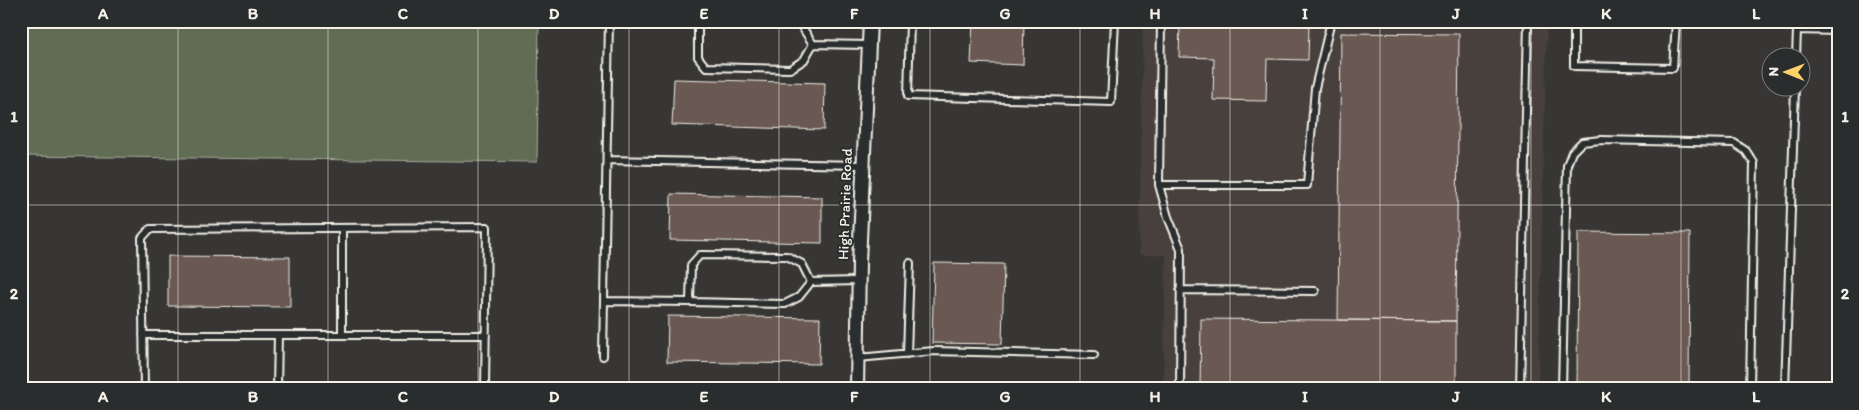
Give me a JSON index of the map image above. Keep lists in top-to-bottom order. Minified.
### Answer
{"streets":{"street":["High Prairie Road"]},"north":"left","grid":{"columns":["A","B","C","D","E","F","G","H","I","J","K","L"],"rows":["1","2"]}}
